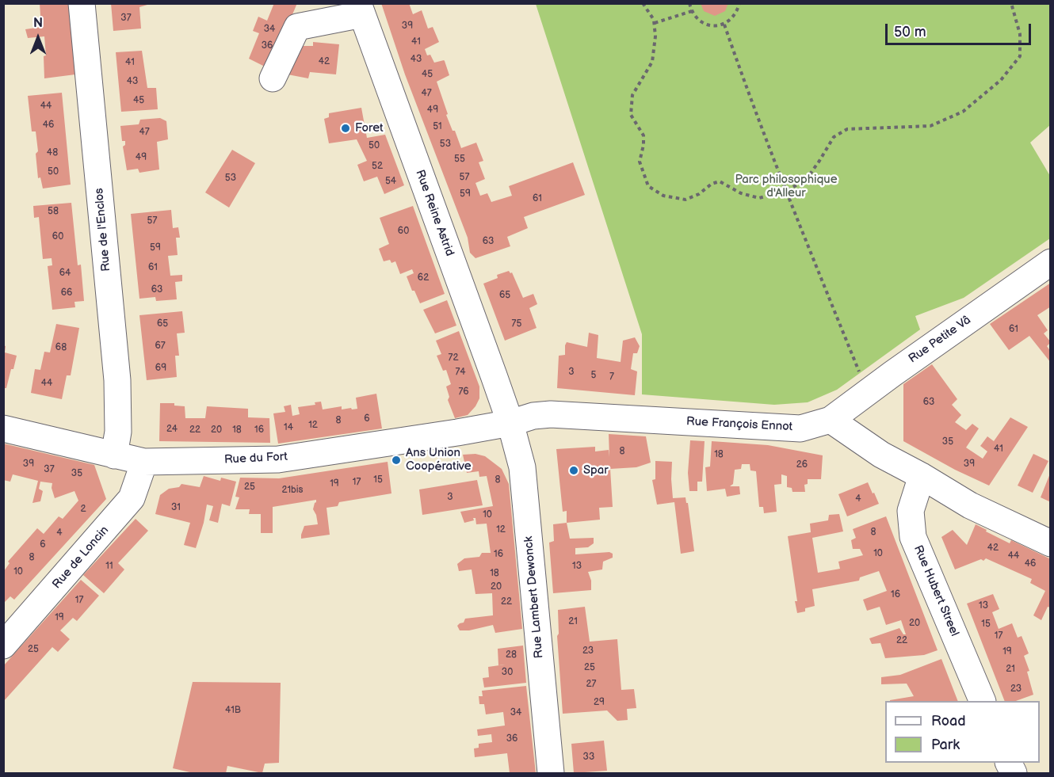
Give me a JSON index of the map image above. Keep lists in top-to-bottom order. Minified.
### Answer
{"streets":{"street":["Rue Reine Astrid","Rue de l'Enclos","Rue Petite Vâ","Rue François Ennot","Rue du Fort","Rue de Loncin","Rue Hubert Streel","Rue Lambert Dewonck"]},"crossings":[["Rue Reine Astrid","Rue François Ennot"],["Rue Reine Astrid","Rue du Fort"],["Rue Reine Astrid","Rue Lambert Dewonck"],["Rue de l'Enclos","Rue du Fort"],["Rue Petite Vâ","Rue François Ennot"],["Rue François Ennot","Rue du Fort"],["Rue François Ennot","Rue Lambert Dewonck"],["Rue du Fort","Rue de Loncin"],["Rue du Fort","Rue Lambert Dewonck"]],"parks":["Parc philosophique d'Alleur"],"places":["Foret","Ans Union Coopérative","Spar"],"house_numbers":["37","39","34","41","36","43","42","41","45","43","47","45","44","49","46","51","47","53","50","48","49","55","52","50","57","53","54","59","61","58","57","60","60","63","59","61","64","62","63","66","65","65","75","61","67","68","72","69","74","3","5","7","44","76","63","6","8","12","14","24","22","20","18","16","35","41","8","18","39","39","26","37","35","15","8","17","19","25","21bis","3","4","31","2","10","12","8","4","6","42","10","16","44","8","46","11","13","10","18","20","16","17","22","13","19","21","20","15","17","22","25","23","19","28","25","21","30","27","23","29","41B","34","36","33"],"legend":["Road","Park"],"scale_bar":"50 m","north":"top"}
